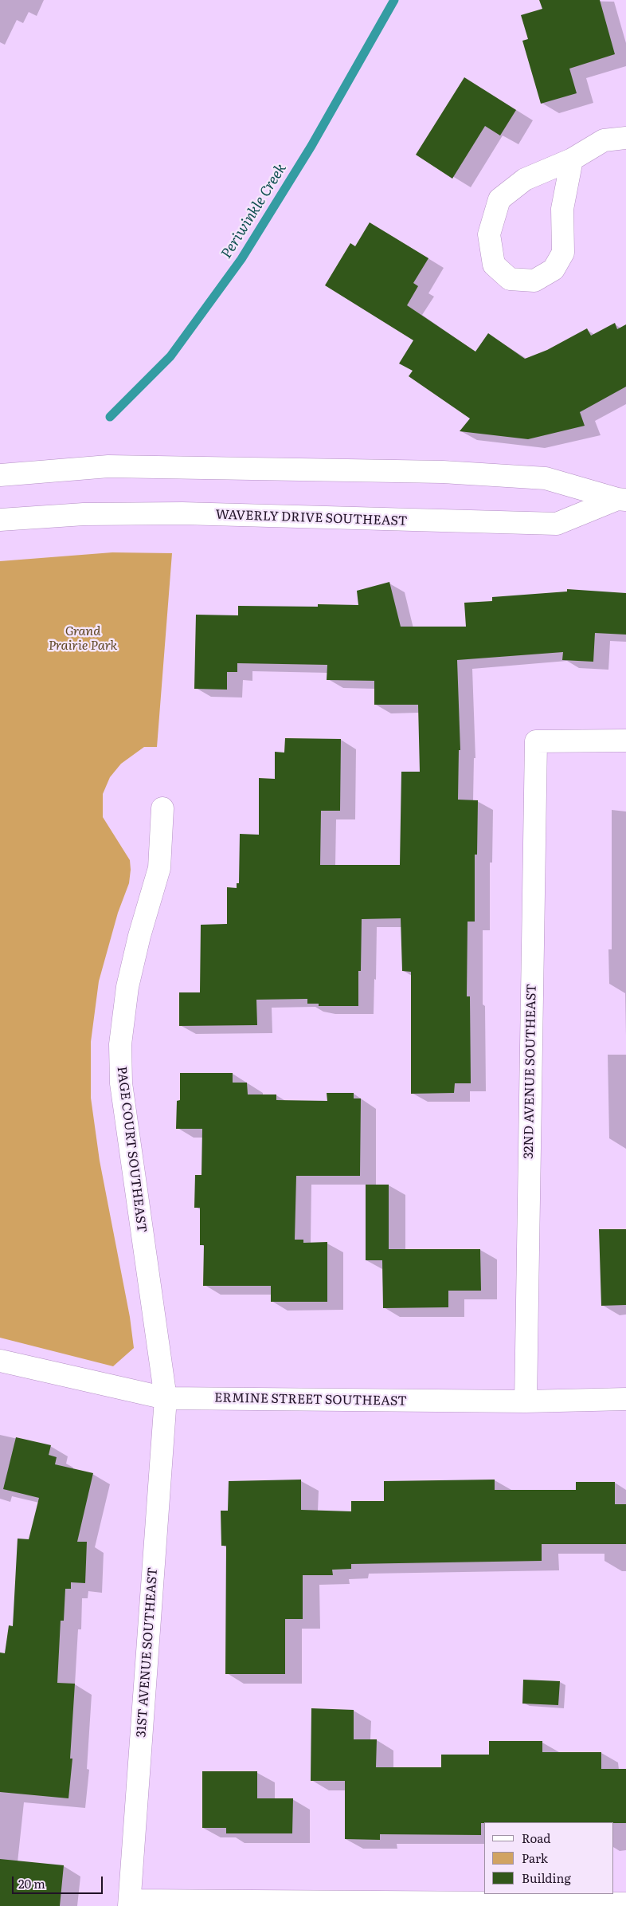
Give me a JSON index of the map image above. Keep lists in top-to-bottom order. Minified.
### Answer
{"streets":{"street":["WAVERLY DRIVE SOUTHEAST","32ND AVENUE SOUTHEAST","PAGE COURT SOUTHEAST","ERMINE STREET SOUTHEAST","31ST AVENUE SOUTHEAST"]},"crossings":[["32ND AVENUE SOUTHEAST","ERMINE STREET SOUTHEAST"],["PAGE COURT SOUTHEAST","ERMINE STREET SOUTHEAST"],["PAGE COURT SOUTHEAST","31ST AVENUE SOUTHEAST"],["ERMINE STREET SOUTHEAST","31ST AVENUE SOUTHEAST"]],"water":["Periwinkle Creek"],"parks":["Grand Prairie Park"],"legend":["Road","Park","Building"],"scale_bar":"20 m"}
